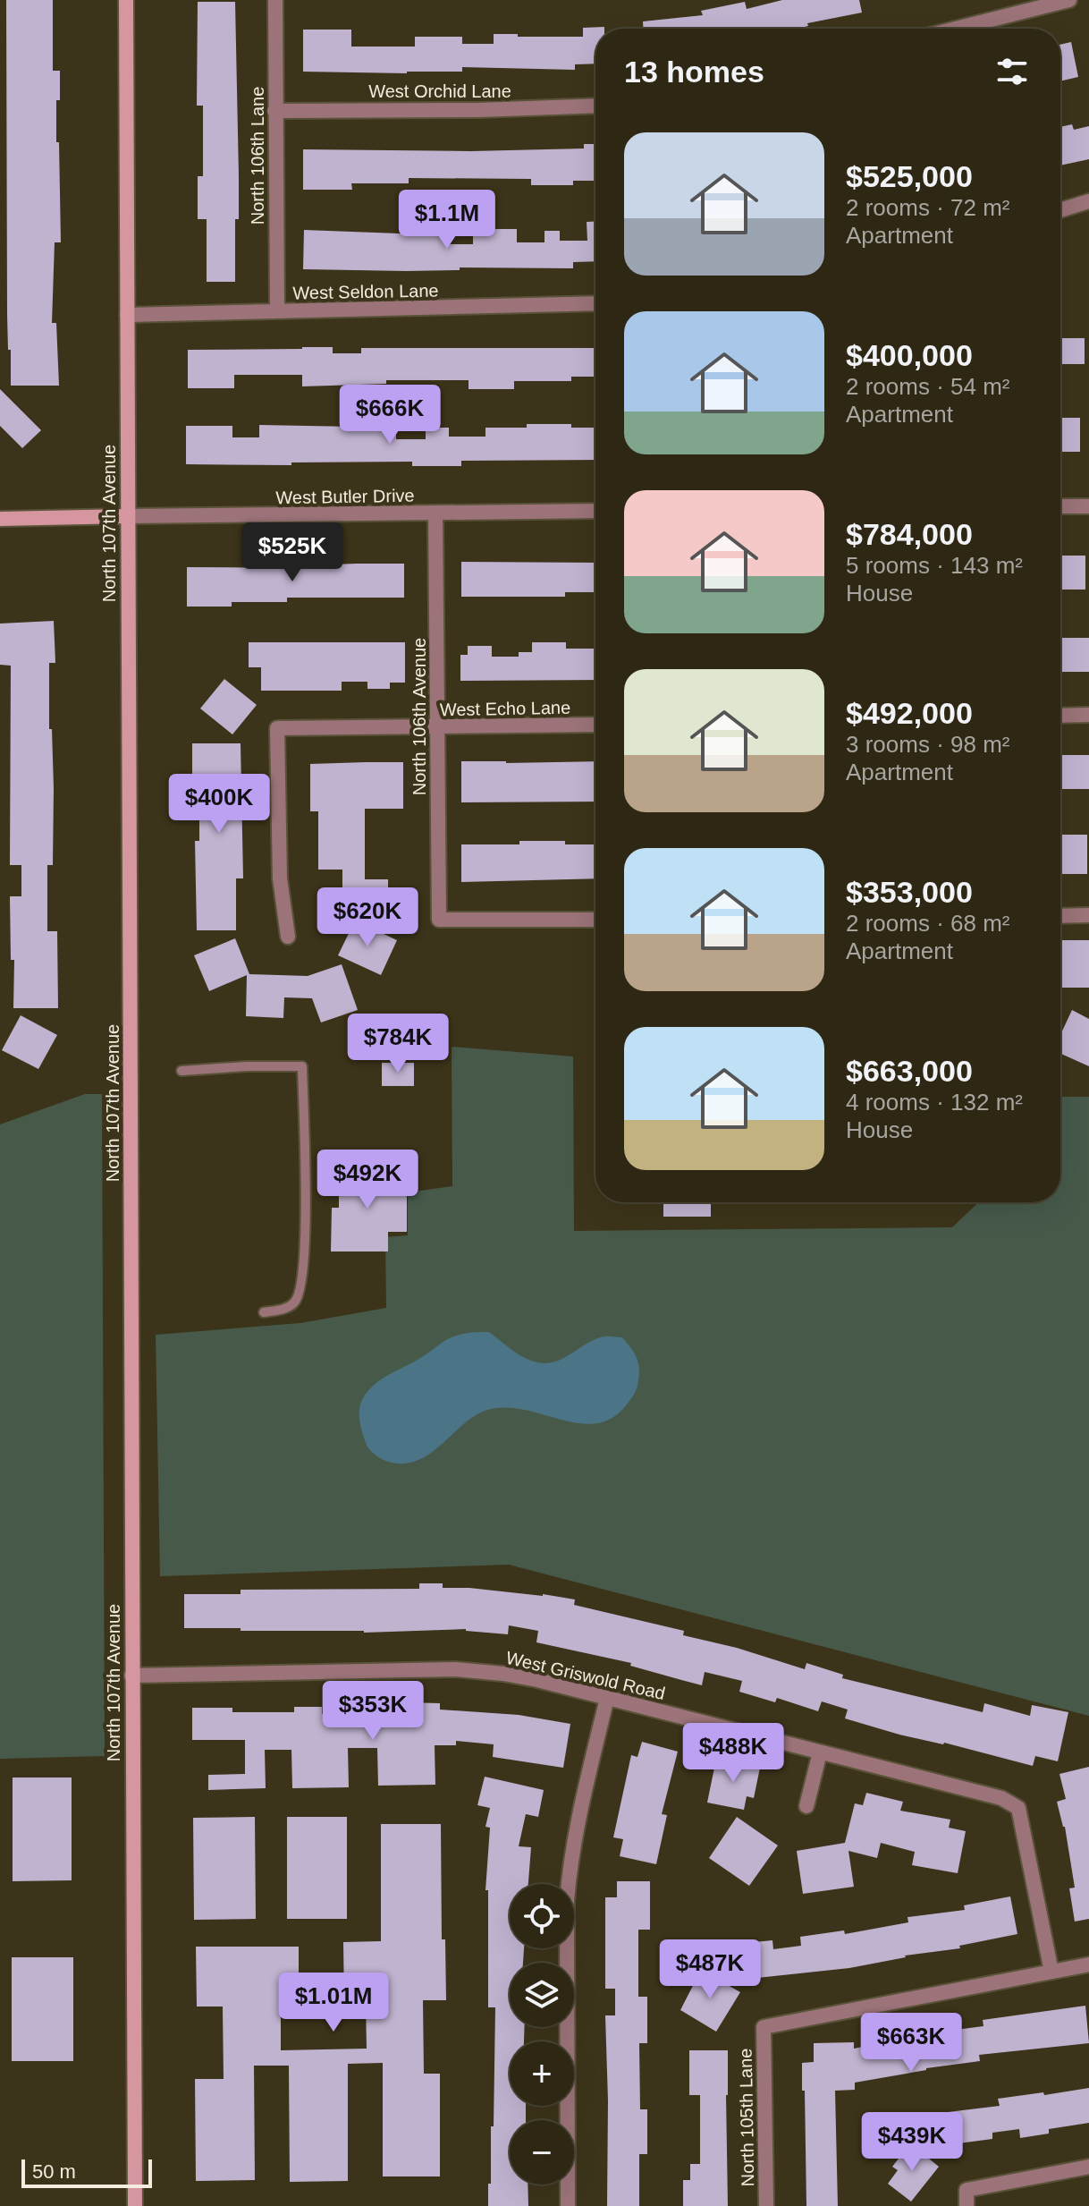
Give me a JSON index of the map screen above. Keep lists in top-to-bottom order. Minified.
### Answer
{"streets":{"street":["West Orchid Lane","North 106th Lane","West Seldon Lane","West Butler Drive","North 107th Avenue","West Echo Lane","North 106th Avenue","West Griswold Road","North 105th Lane"]},"crossings":[["West Orchid Lane","North 106th Lane"],["North 106th Lane","West Seldon Lane"],["West Seldon Lane","North 107th Avenue"],["West Butler Drive","North 107th Avenue"],["West Butler Drive","North 106th Avenue"],["North 107th Avenue","West Griswold Road"],["West Echo Lane","North 106th Avenue"],["West Griswold Road","North 105th Lane"]],"scale_bar":"50 m","page":{"heading":"13 homes","list":[{"name":"$525,000","note":"2 rooms · 72 m² · Apartment"},{"name":"$400,000","note":"2 rooms · 54 m² · Apartment"},{"name":"$784,000","note":"5 rooms · 143 m² · House"},{"name":"$492,000","note":"3 rooms · 98 m² · Apartment"},{"name":"$353,000","note":"2 rooms · 68 m² · Apartment"},{"name":"$663,000","note":"4 rooms · 132 m² · House"}],"price":["$1.1M","$666K","$525K","$400K","$620K","$784K","$492K","$353K","$488K","$487K","$1.01M","$663K","$439K"],"map_buttons":["+","−"],"scale":"50 m"}}
